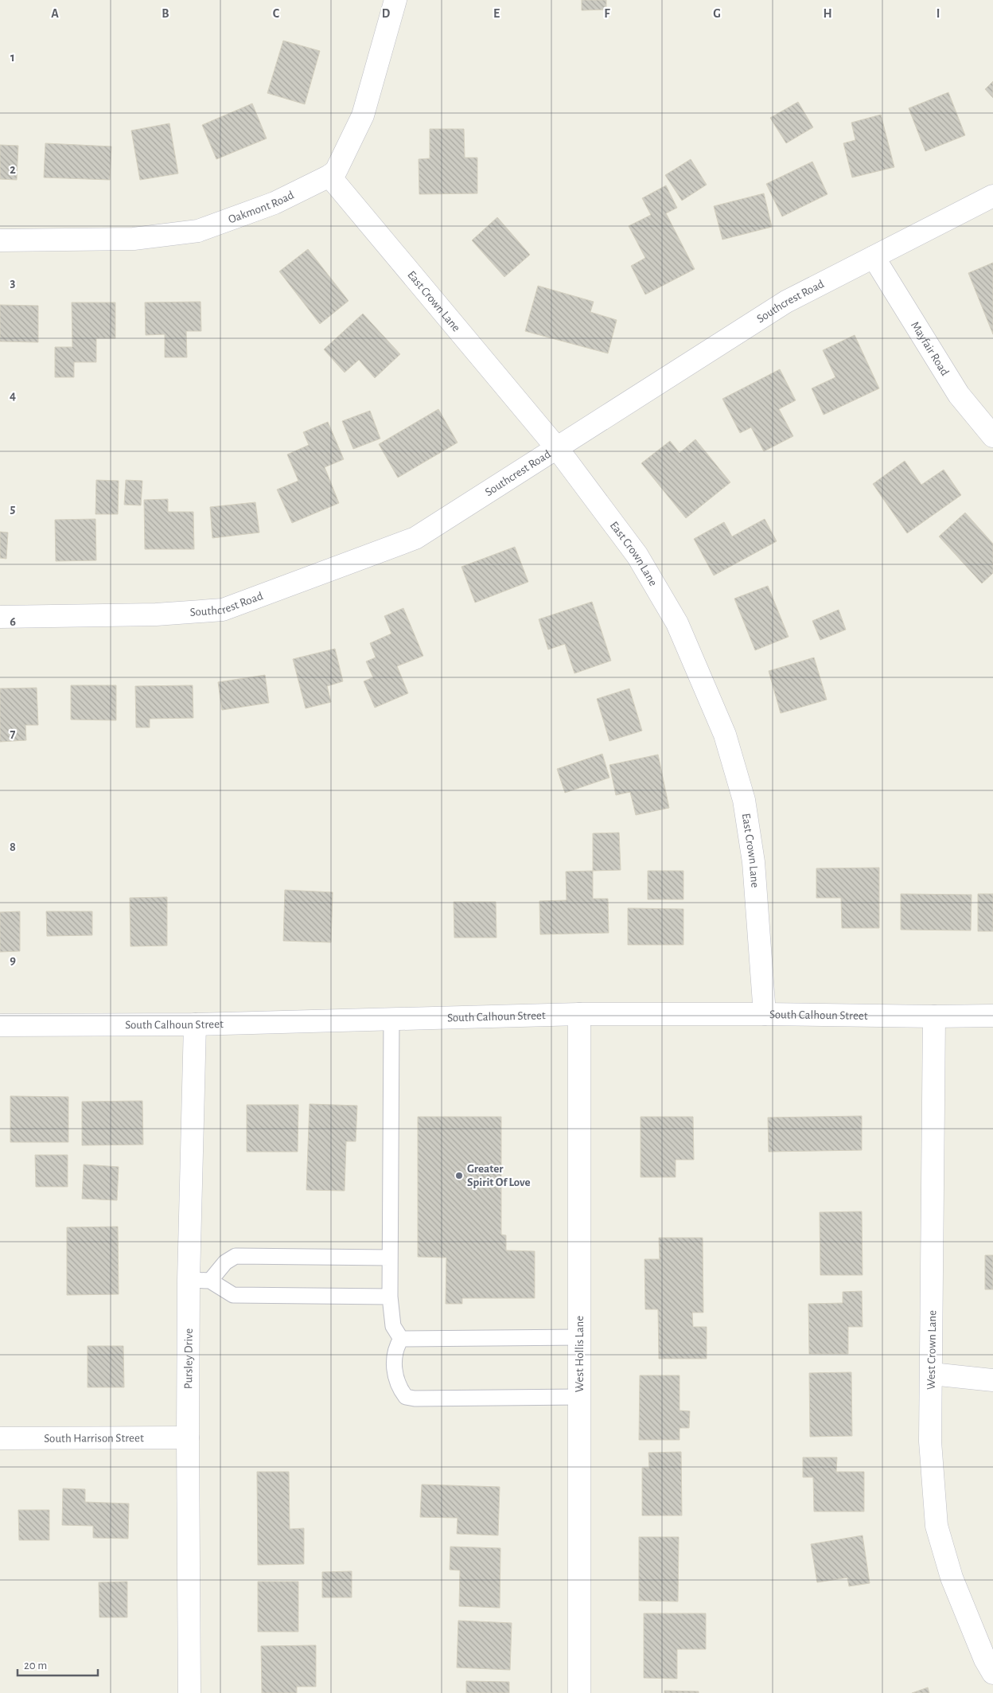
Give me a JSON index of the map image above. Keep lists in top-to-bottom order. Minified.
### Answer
{"streets":{"street":["Oakmont Road","East Crown Lane","Southcrest Road","Mayfair Road","South Calhoun Street","West Crown Lane","West Hollis Lane","Pursley Drive","South Harrison Street"]},"crossings":[["Oakmont Road","East Crown Lane"],["East Crown Lane","Southcrest Road"],["East Crown Lane","South Calhoun Street"],["Southcrest Road","Mayfair Road"],["South Calhoun Street","West Crown Lane"],["South Calhoun Street","West Hollis Lane"],["South Calhoun Street","Pursley Drive"],["Pursley Drive","South Harrison Street"]],"places":["Greater Spirit Of Love"],"scale_bar":"20 m","grid":{"columns":["A","B","C","D","E","F","G","H","I"],"rows":["1","2","3","4","5","6","7","8","9"]}}
